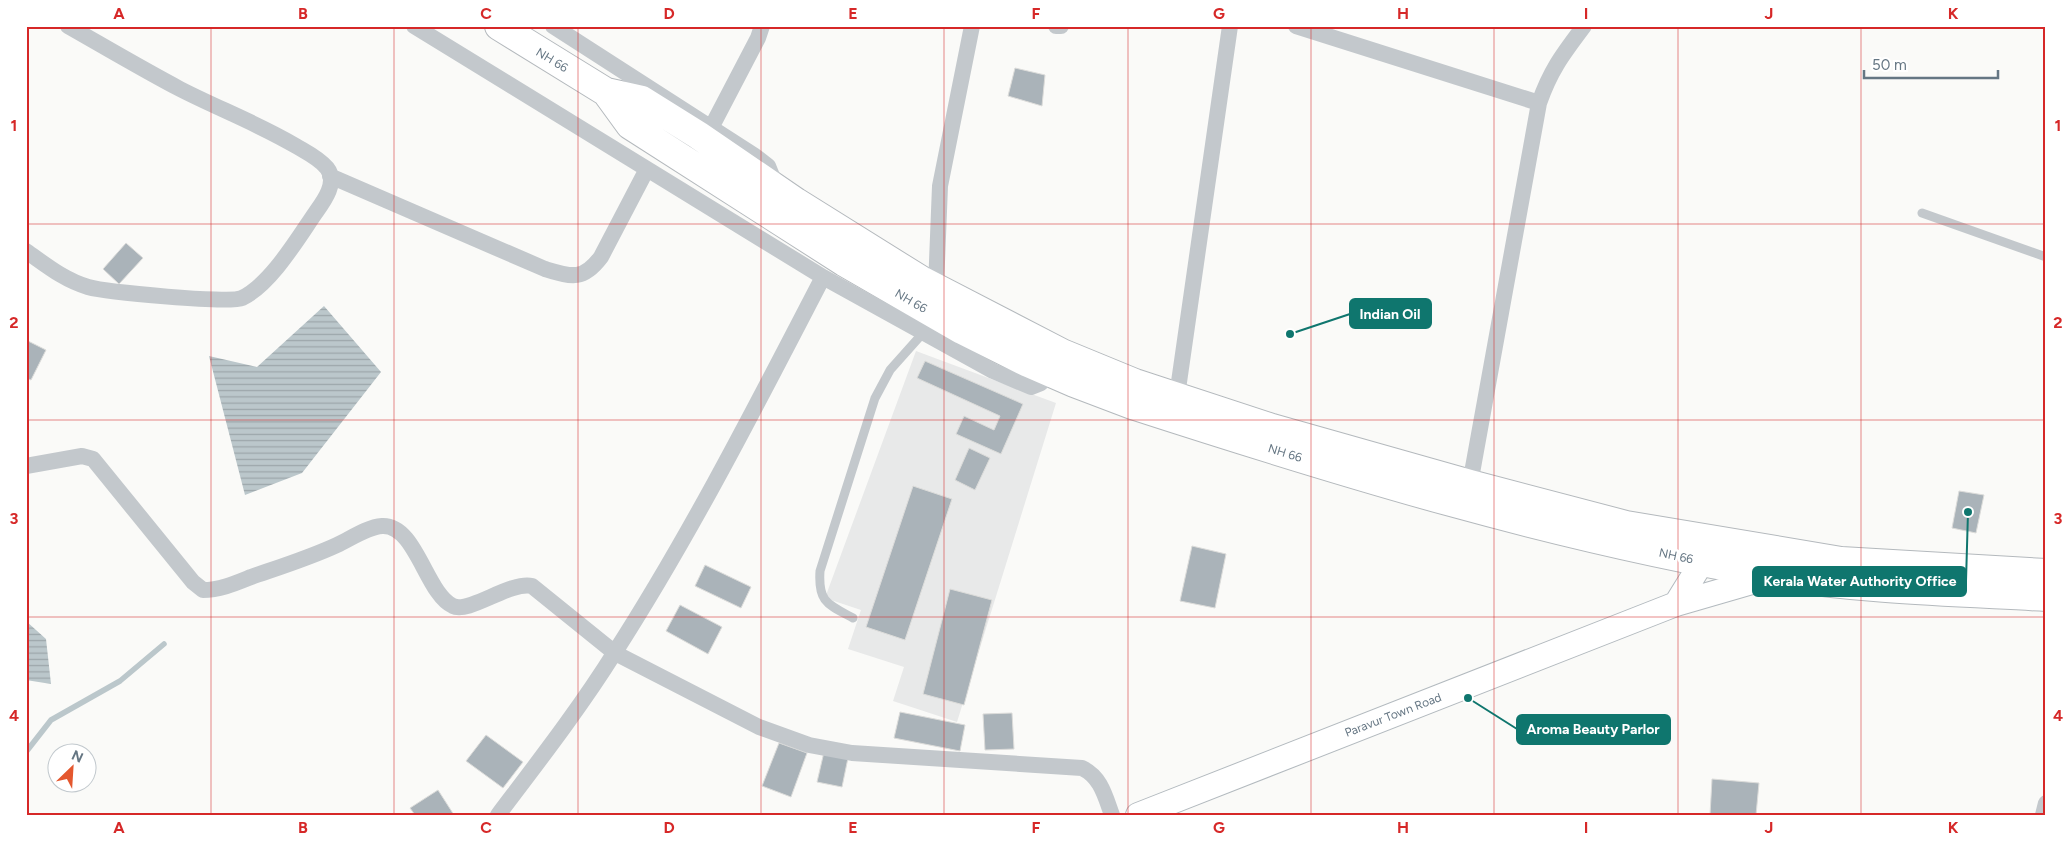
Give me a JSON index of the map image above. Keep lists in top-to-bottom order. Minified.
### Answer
{"streets":{"highway":["NH 66"],"main road":["Paravur Town Road"]},"crossings":[["NH 66","Paravur Town Road"]],"places":["Indian Oil","Kerala Water Authority Office","Aroma Beauty Parlor"],"scale_bar":"50 m","north":"top right","grid":{"columns":["A","B","C","D","E","F","G","H","I","J","K"],"rows":["1","2","3","4"]}}
